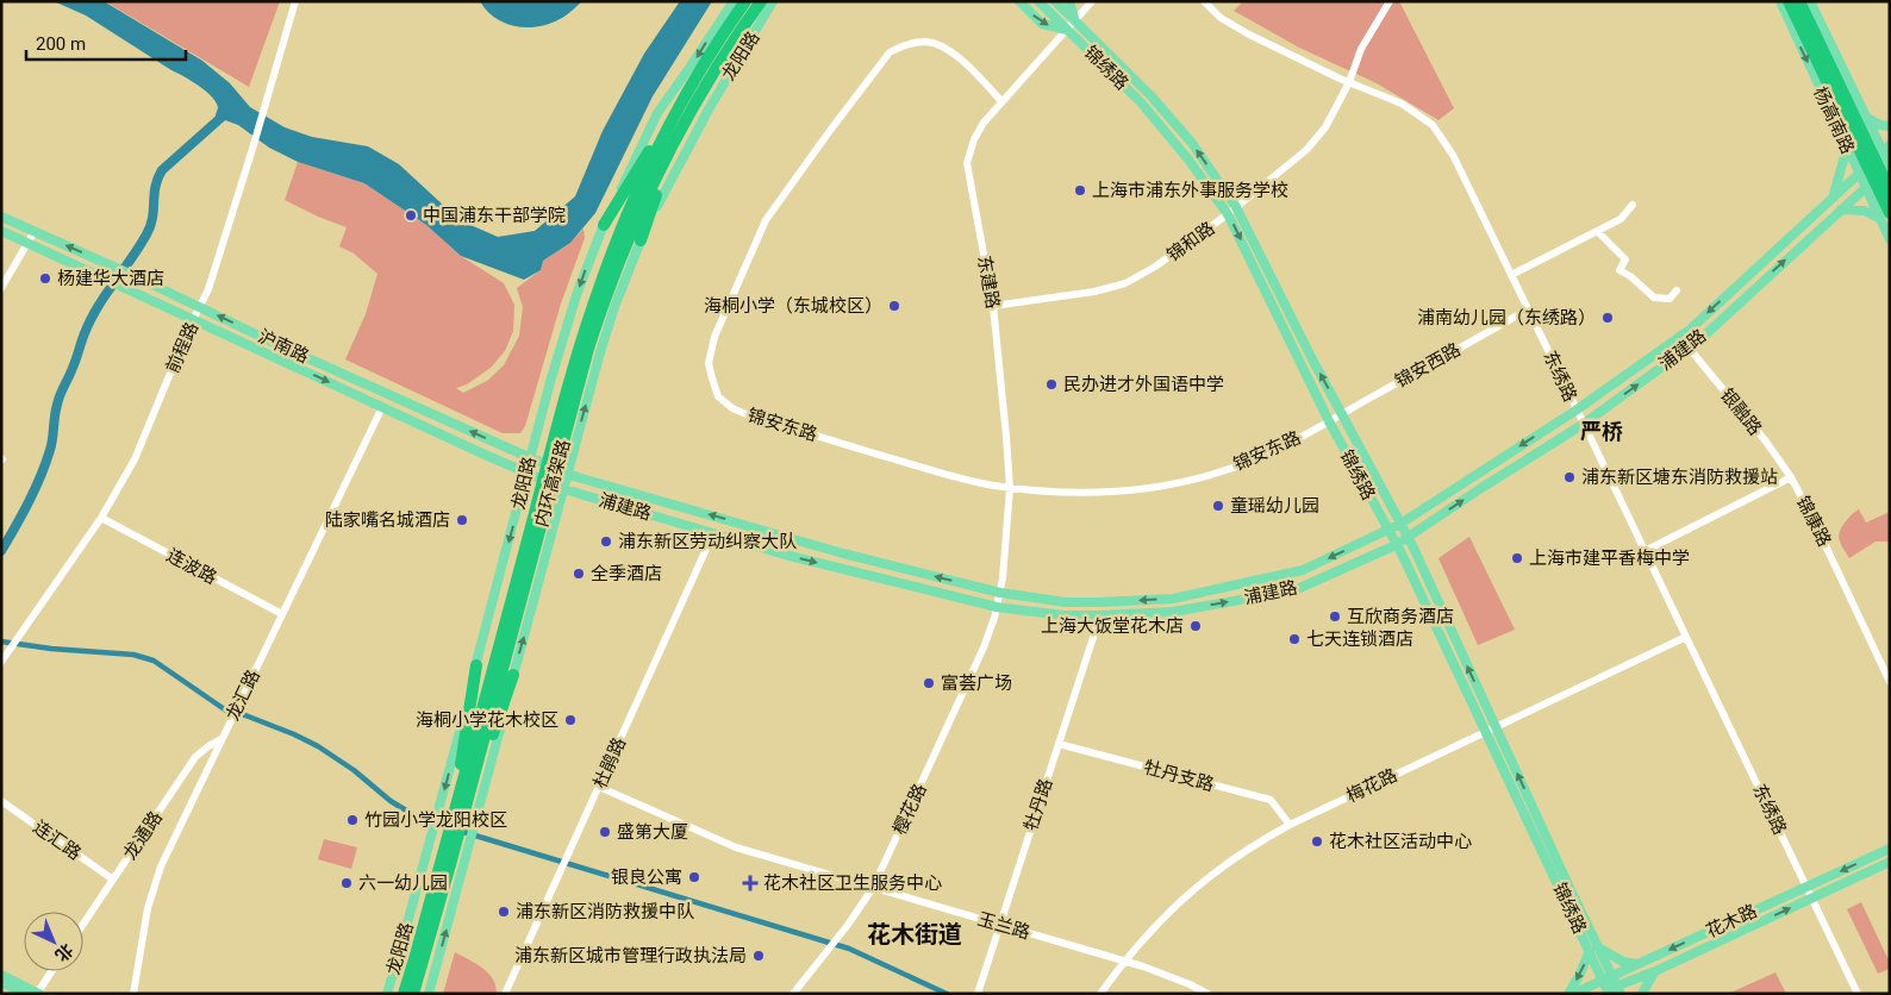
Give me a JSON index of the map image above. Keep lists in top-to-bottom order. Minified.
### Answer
{"streets":{"highway":["杨高南路","内环高架路"],"main road":["龙阳路","锦绣路","沪南路","浦建路","花木路"],"street":["锦和路","东建路","前程路","锦安西路","东绣路","银融路","锦安东路","锦康路","连波路","龙汇路","杜鹃路","牡丹支路","梅花路","牡丹路","樱花路","龙通路","连汇路","玉兰路"]},"crossings":[["龙阳路","沪南路"],["龙阳路","浦建路"],["龙阳路","内环高架路"],["锦绣路","锦和路"],["锦绣路","东建路"],["锦绣路","浦建路"],["锦绣路","锦安西路"],["锦绣路","锦安东路"],["锦绣路","梅花路"],["锦绣路","花木路"],["杨高南路","浦建路"],["锦和路","东建路"],["锦和路","东绣路"],["东建路","浦建路"],["东建路","锦安东路"],["东建路","樱花路"],["沪南路","前程路"],["沪南路","浦建路"],["沪南路","龙汇路"],["前程路","连波路"],["浦建路","东绣路"],["浦建路","银融路"],["浦建路","杜鹃路"],["浦建路","牡丹路"],["浦建路","樱花路"],["锦安西路","东绣路"],["锦安西路","锦安东路"],["东绣路","锦康路"],["东绣路","梅花路"],["东绣路","花木路"],["银融路","锦康路"],["连波路","龙汇路"],["龙汇路","龙通路"],["杜鹃路","玉兰路"],["牡丹支路","梅花路"],["牡丹支路","牡丹路"],["梅花路","玉兰路"],["牡丹路","玉兰路"],["樱花路","玉兰路"],["龙通路","连汇路"]],"districts":["严桥","花木街道"],"places":{"other":["上海市浦东外事服务学校","中国浦东干部学院","杨建华大酒店","海桐小学（东城校区）","浦南幼儿园（东绣路）","民办进才外国语中学","浦东新区塘东消防救援站","童瑶幼儿园","陆家嘴名城酒店","浦东新区劳动纠察大队","上海市建平香梅中学","全季酒店","互欣商务酒店","上海大饭堂花木店","七天连锁酒店","富荟广场","海桐小学花木校区","竹园小学龙阳校区","盛第大厦","花木社区活动中心","银良公寓","六一幼儿园","浦东新区消防救援中队","浦东新区城市管理行政执法局"],"health":["花木社区卫生服务中心"]},"scale_bar":"200 m","north":"bottom right"}
